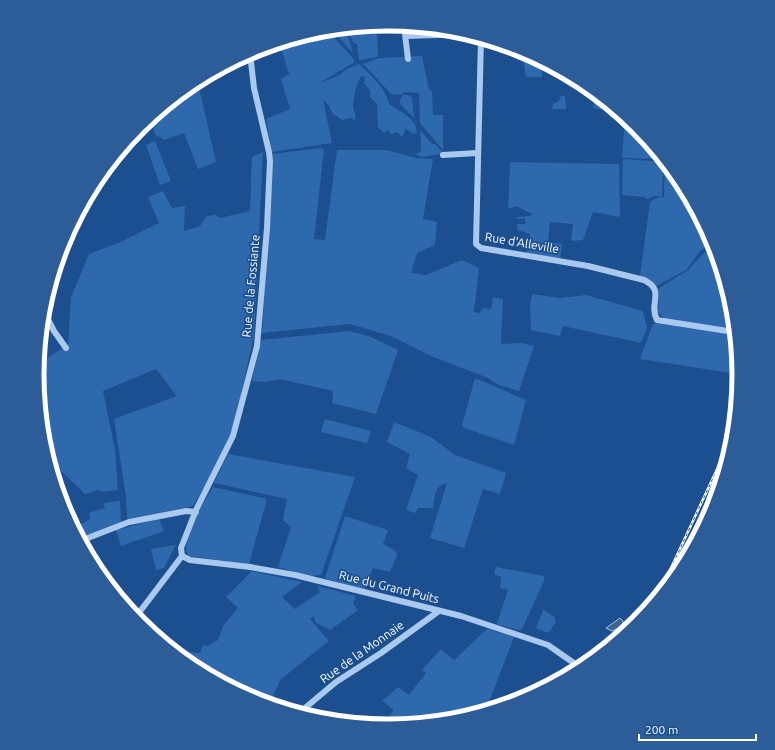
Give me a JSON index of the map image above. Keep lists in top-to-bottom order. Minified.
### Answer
{"streets":{"street":["Rue d'Alleville","Rue de la Fossiante","Rue du Grand Puits","Rue de la Monnaie"]},"crossings":[["Rue du Grand Puits","Rue de la Monnaie"]],"scale_bar":"200 m"}
